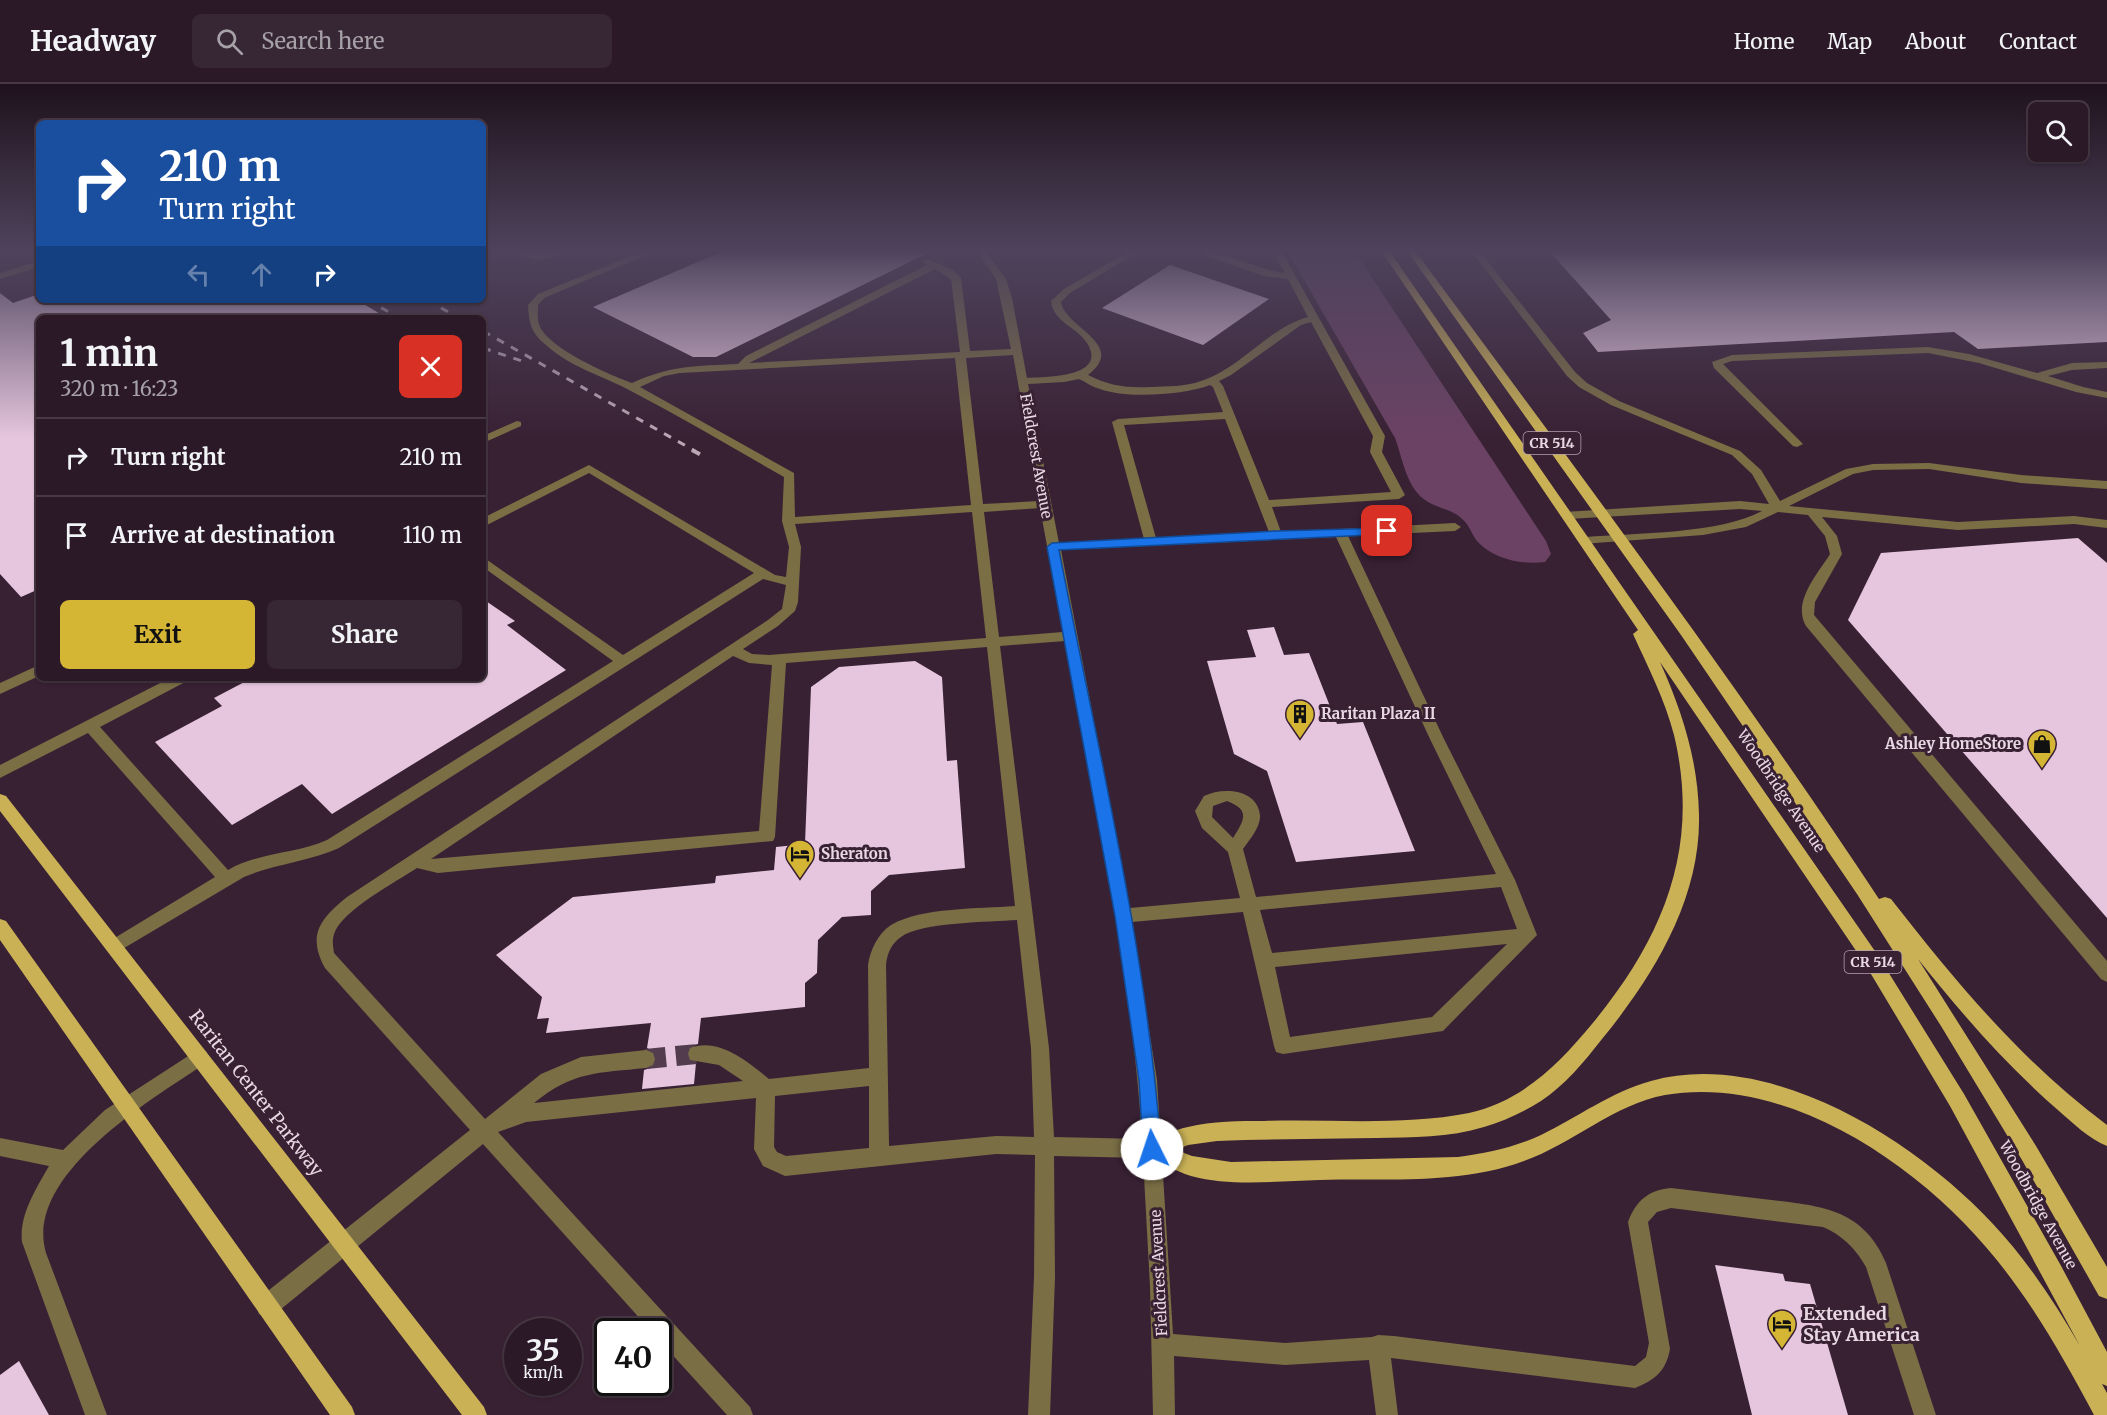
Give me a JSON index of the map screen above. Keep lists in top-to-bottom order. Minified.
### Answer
{"streets":{"main road":["CR 514","Woodbridge Avenue","Raritan Center Parkway"],"street":["Fieldcrest Avenue"]},"places":{"building":["Raritan Plaza II"],"shop":["Ashley HomeStore"],"hotel":["Sheraton","Extended Stay America"]},"page":{"header":"Headway","search":"Search here","nav":["Home","Map","About","Contact"],"turn":["210 m","Turn right"],"heading":["1 min","320 m · 16:23"],"list":[{"name":"Turn right","value":"210 m"},{"name":"Arrive at destination","value":"110 m"}],"buttons":["Exit","Share"],"speed":"35 km/h","limit":"40"}}
